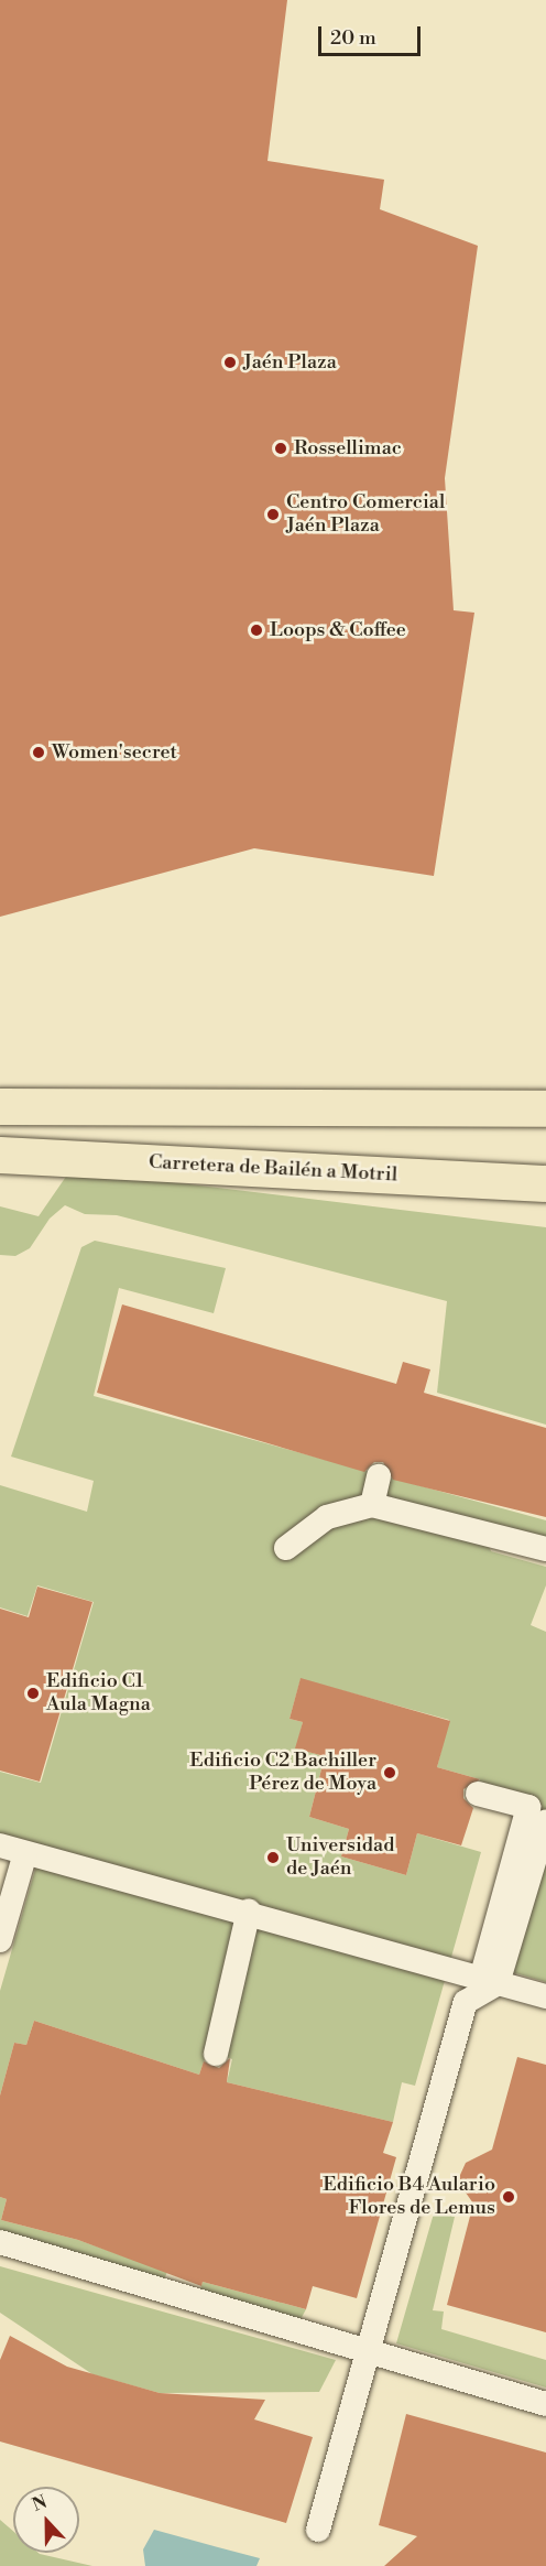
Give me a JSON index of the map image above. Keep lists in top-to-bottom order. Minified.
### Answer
{"streets":{"main road":["Carretera de Bailén a Motril"]},"places":["Jaén Plaza","Rossellimac","Centro Comercial Jaén Plaza","Loops & Coffee","Women'secret","Edificio C1 Aula Magna","Edificio C2 Bachiller Pérez de Moya","Universidad de Jaén","Edificio B4 Aulario Flores de Lemus"],"scale_bar":"20 m","north":"top"}
